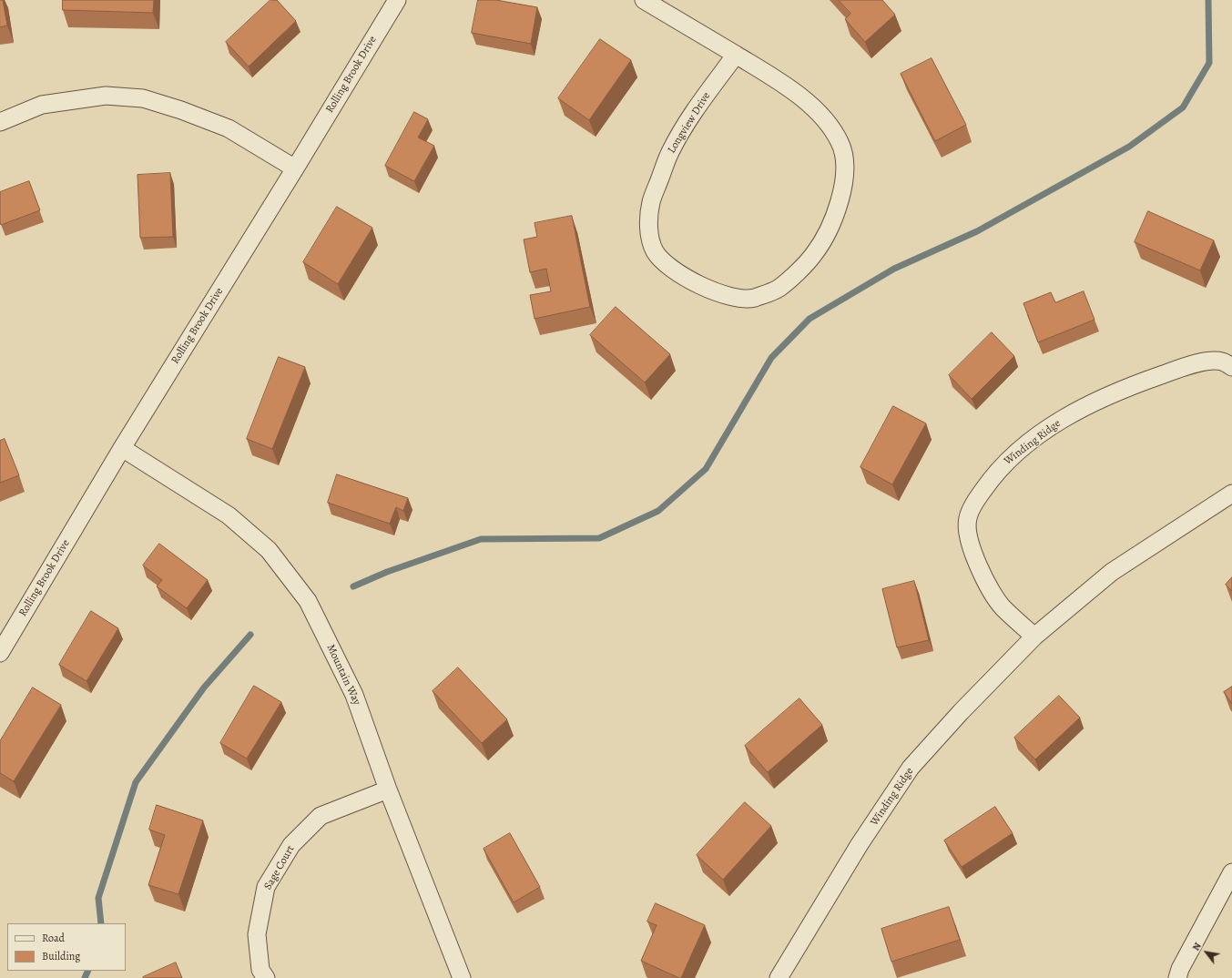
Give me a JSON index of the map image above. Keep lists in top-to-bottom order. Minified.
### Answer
{"streets":{"street":["Rolling Brook Drive","Longview Drive","Winding Ridge","Mountain Way","Sage Court"]},"crossings":[["Rolling Brook Drive","Mountain Way"],["Mountain Way","Sage Court"]],"legend":["Road","Building"],"north":"top left"}
